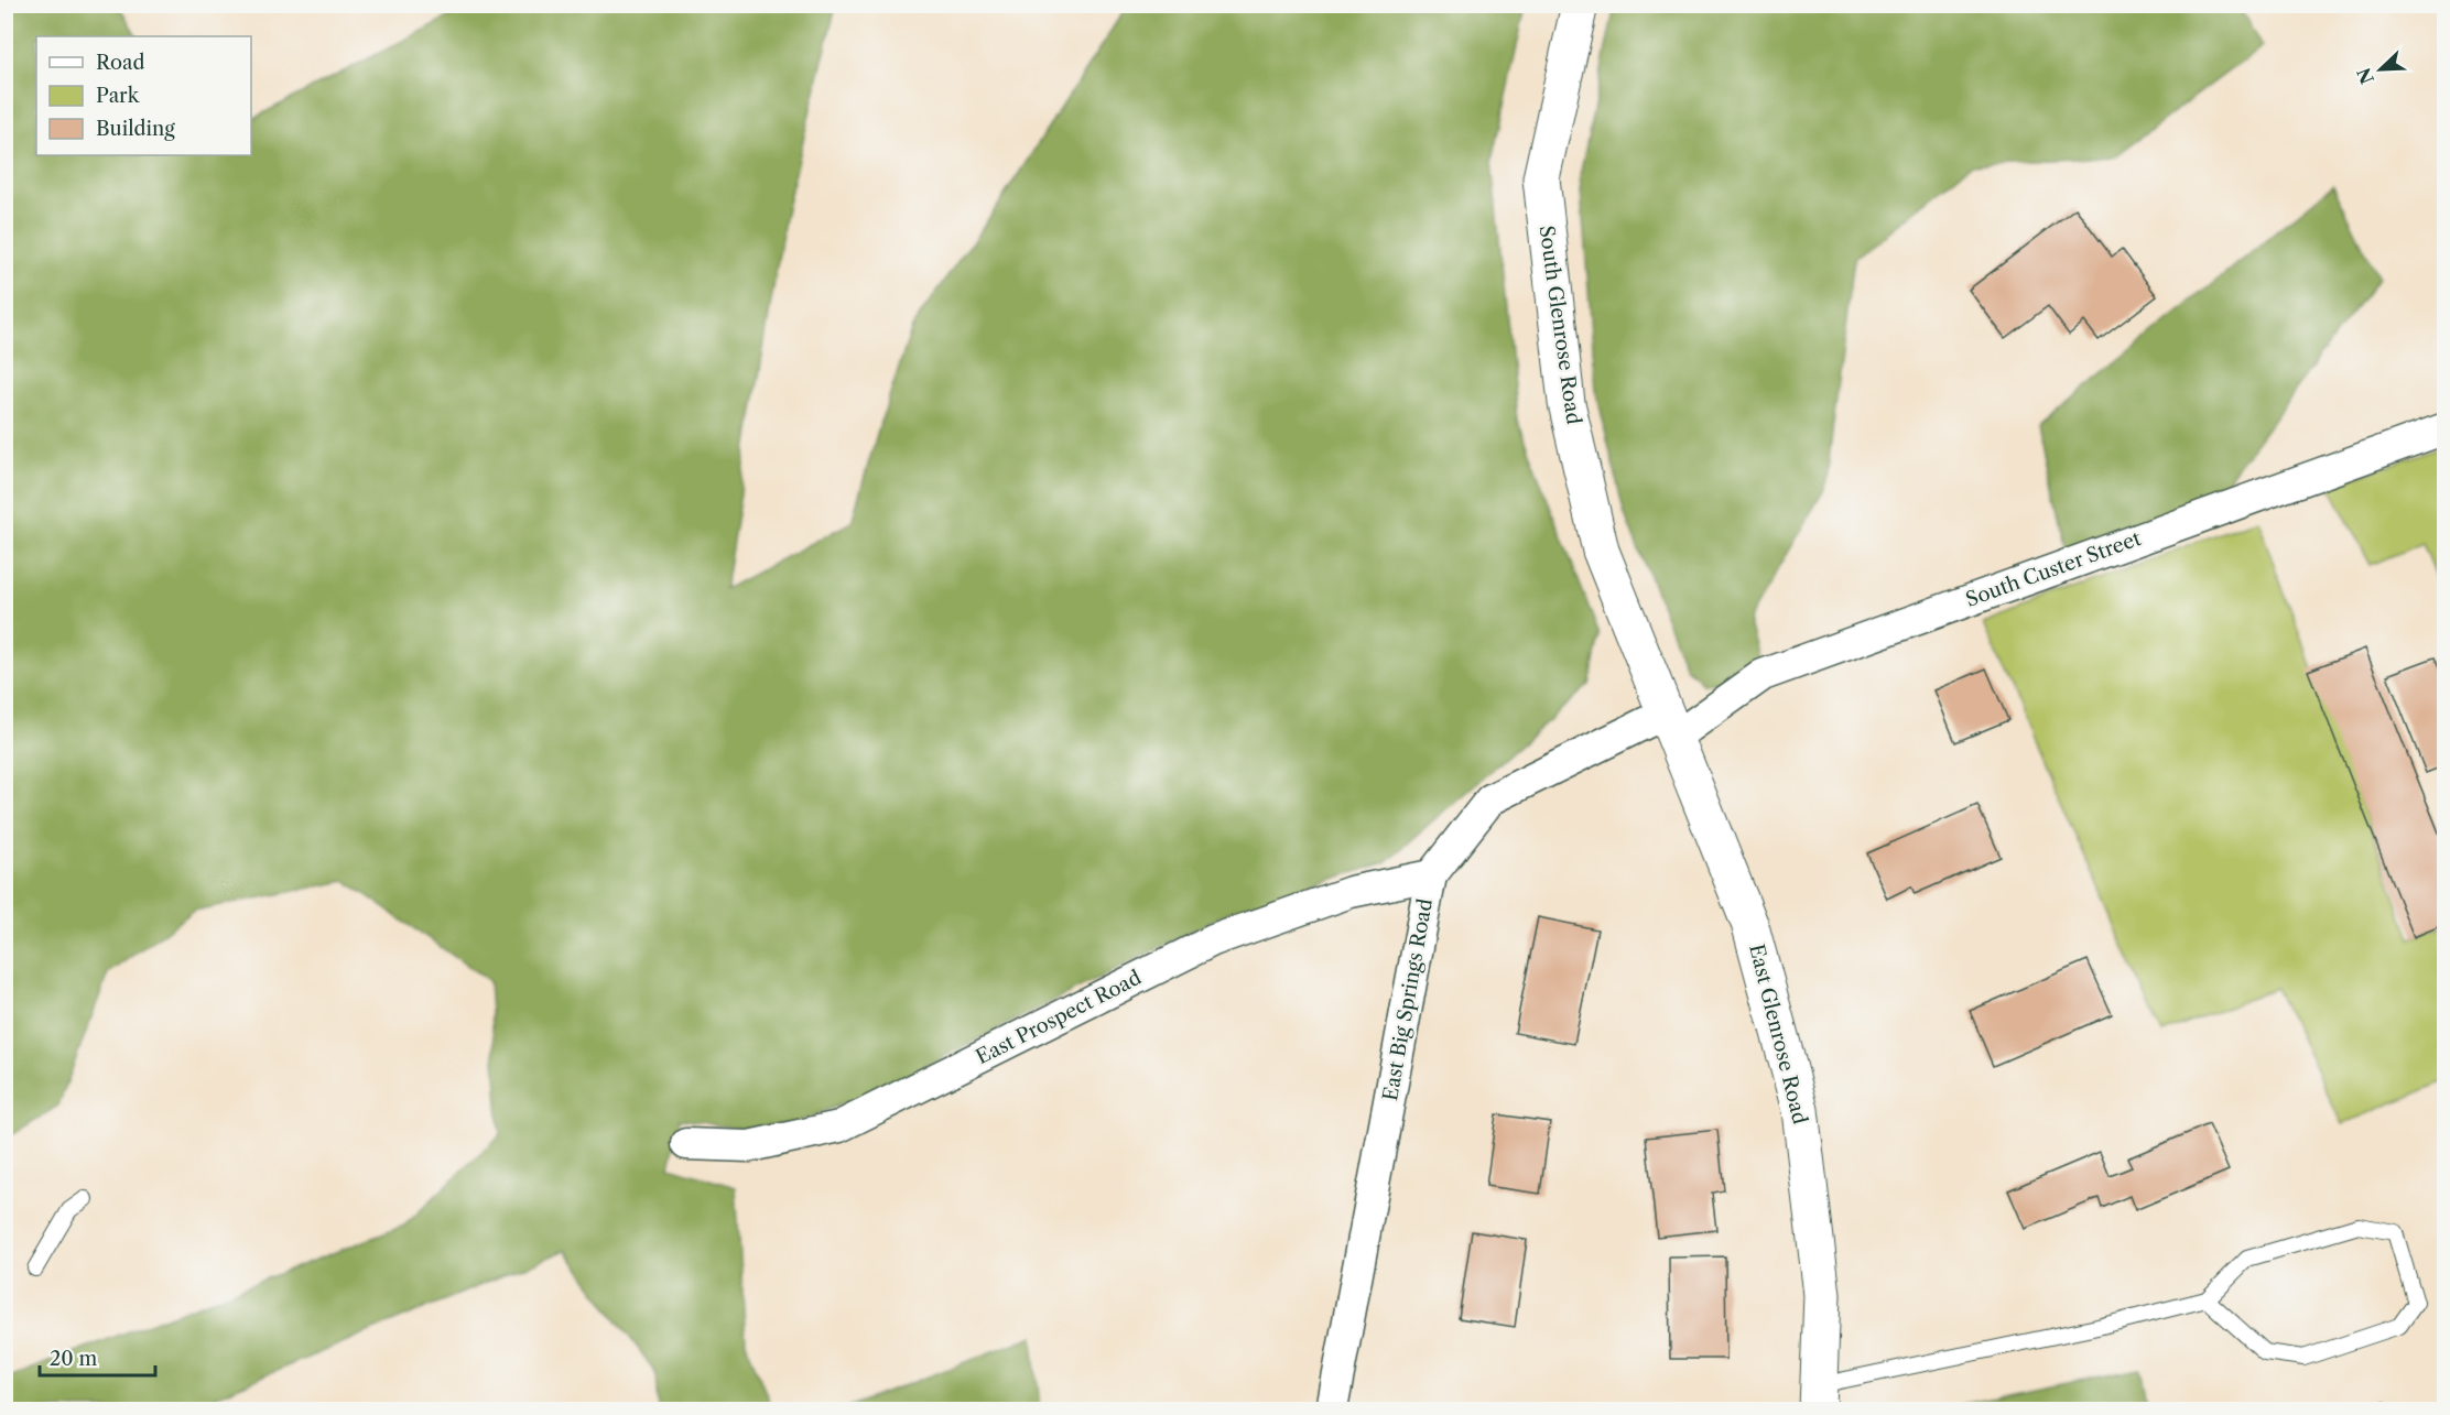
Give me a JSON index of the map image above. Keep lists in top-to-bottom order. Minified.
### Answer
{"streets":{"street":["South Glenrose Road","South Custer Street","East Big Springs Road","East Prospect Road","East Glenrose Road"]},"crossings":[["South Glenrose Road","South Custer Street"],["South Glenrose Road","East Big Springs Road"],["South Glenrose Road","East Glenrose Road"],["South Custer Street","East Big Springs Road"],["South Custer Street","East Glenrose Road"],["East Big Springs Road","East Prospect Road"],["East Big Springs Road","East Glenrose Road"]],"legend":["Road","Park","Building"],"scale_bar":"20 m","north":"bottom left"}
